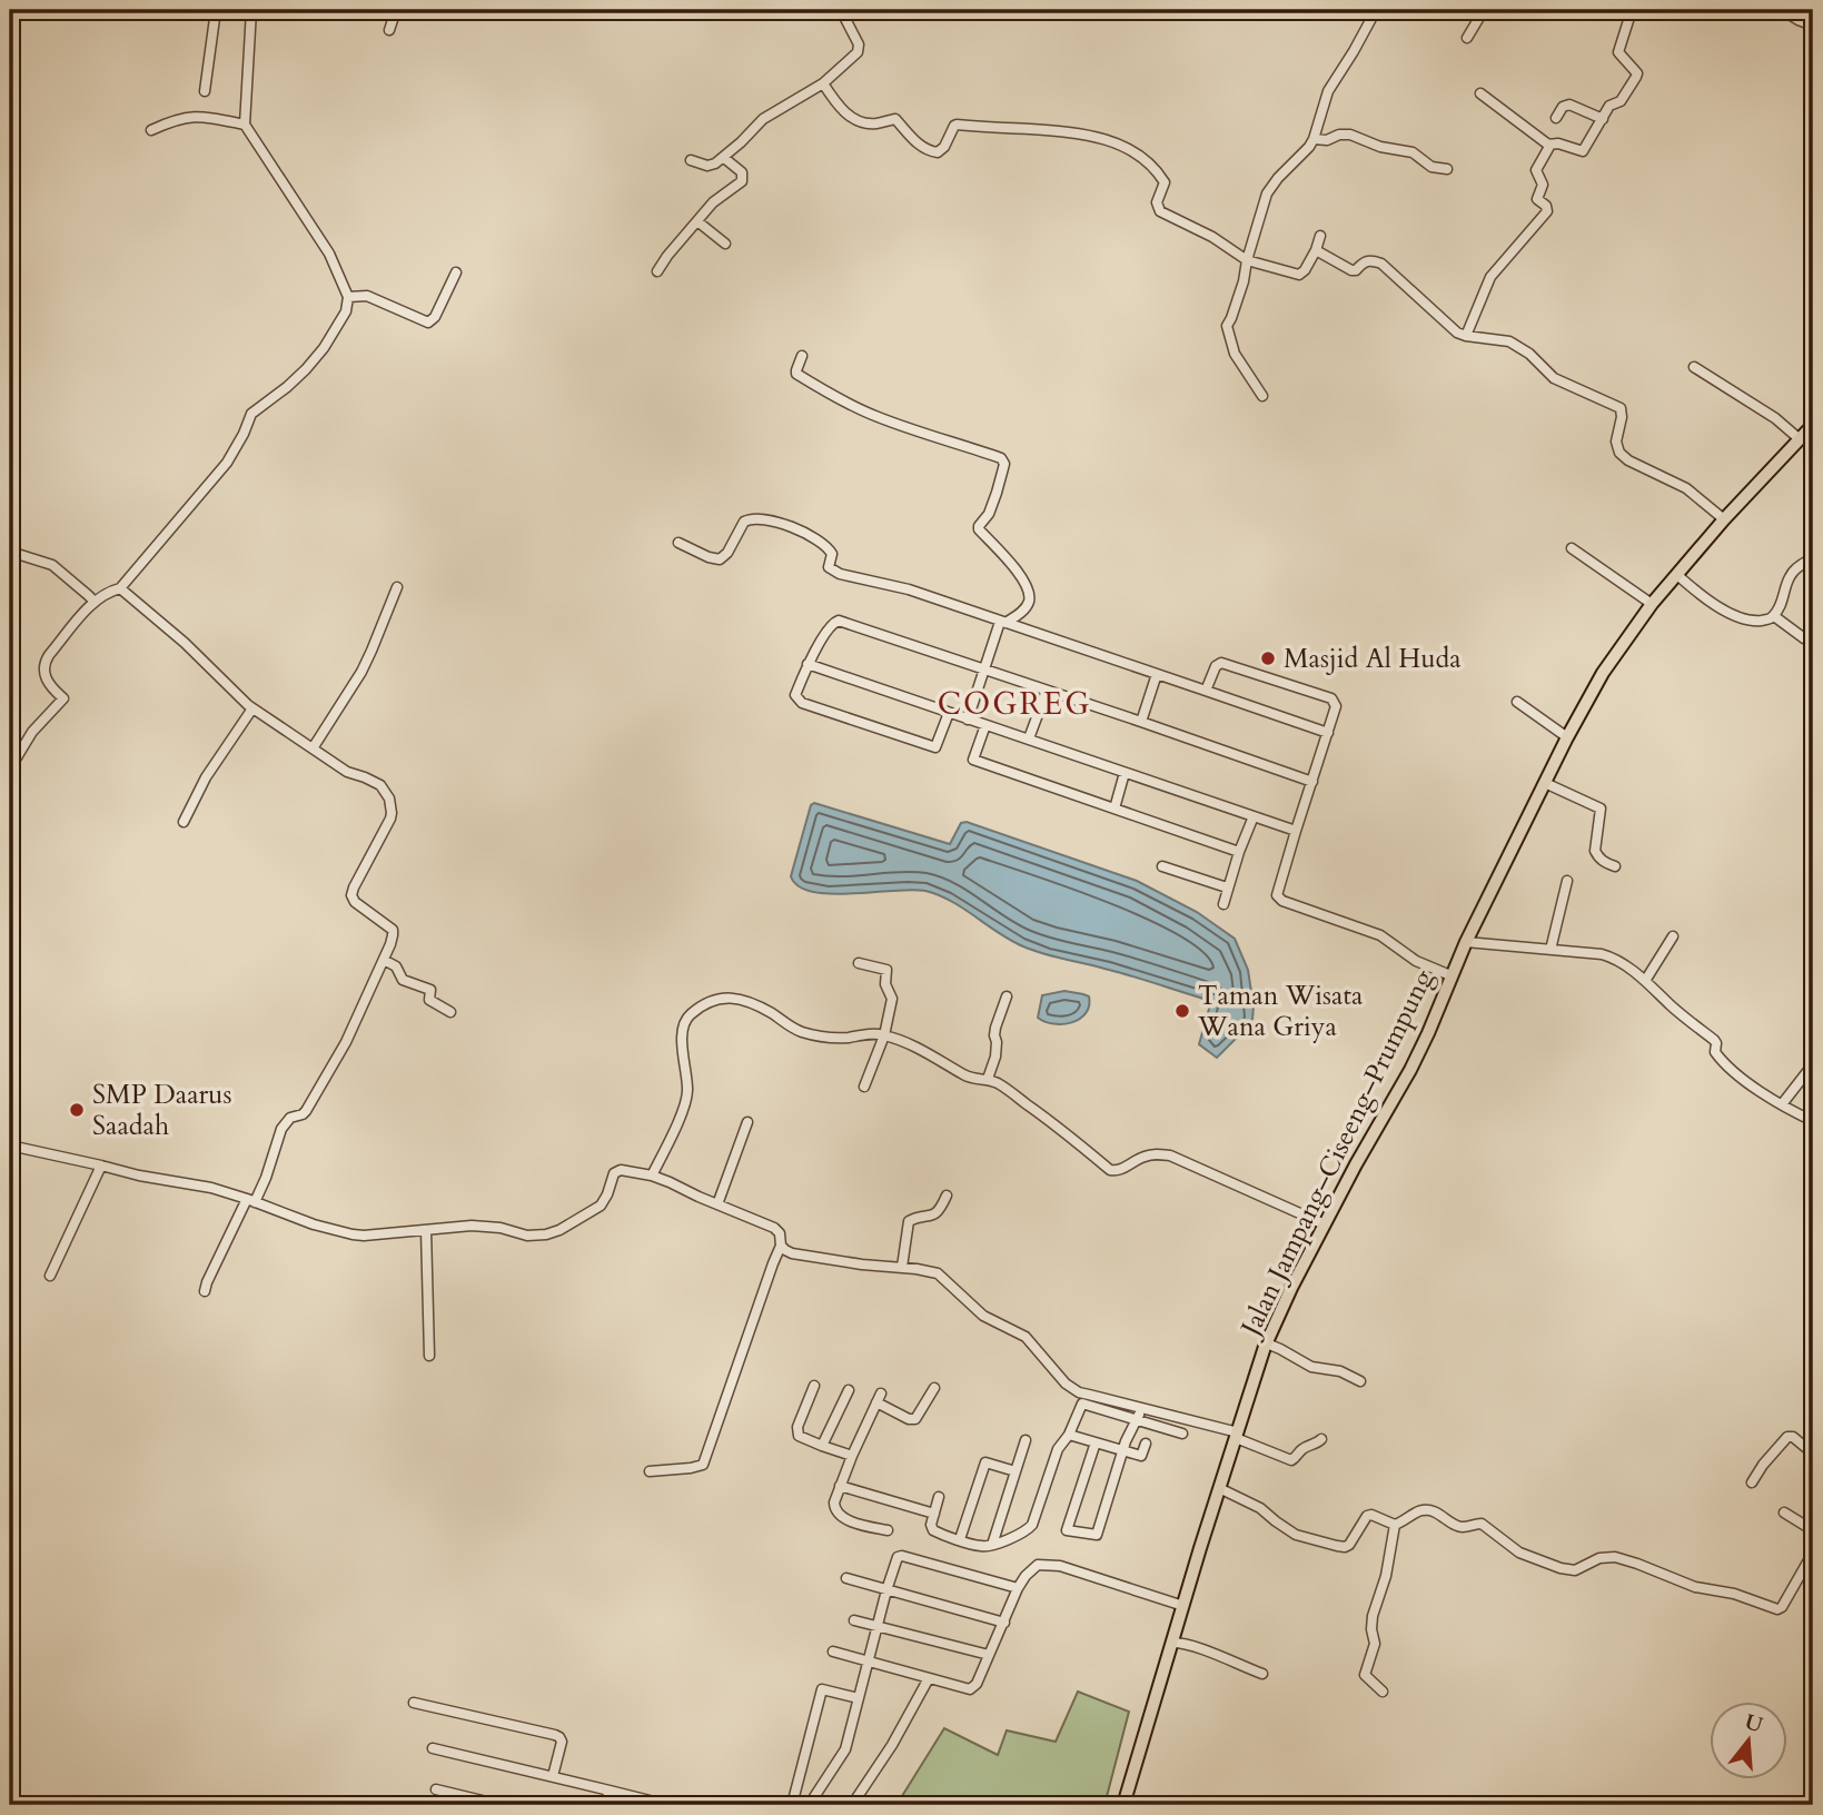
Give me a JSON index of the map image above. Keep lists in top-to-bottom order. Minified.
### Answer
{"streets":{"main road":["Jalan Jampang–Ciseeng–Prumpung"]},"districts":["COGREG"],"places":["Masjid Al Huda","Taman Wisata Wana Griya","SMP Daarus Saadah"],"north":"top"}
